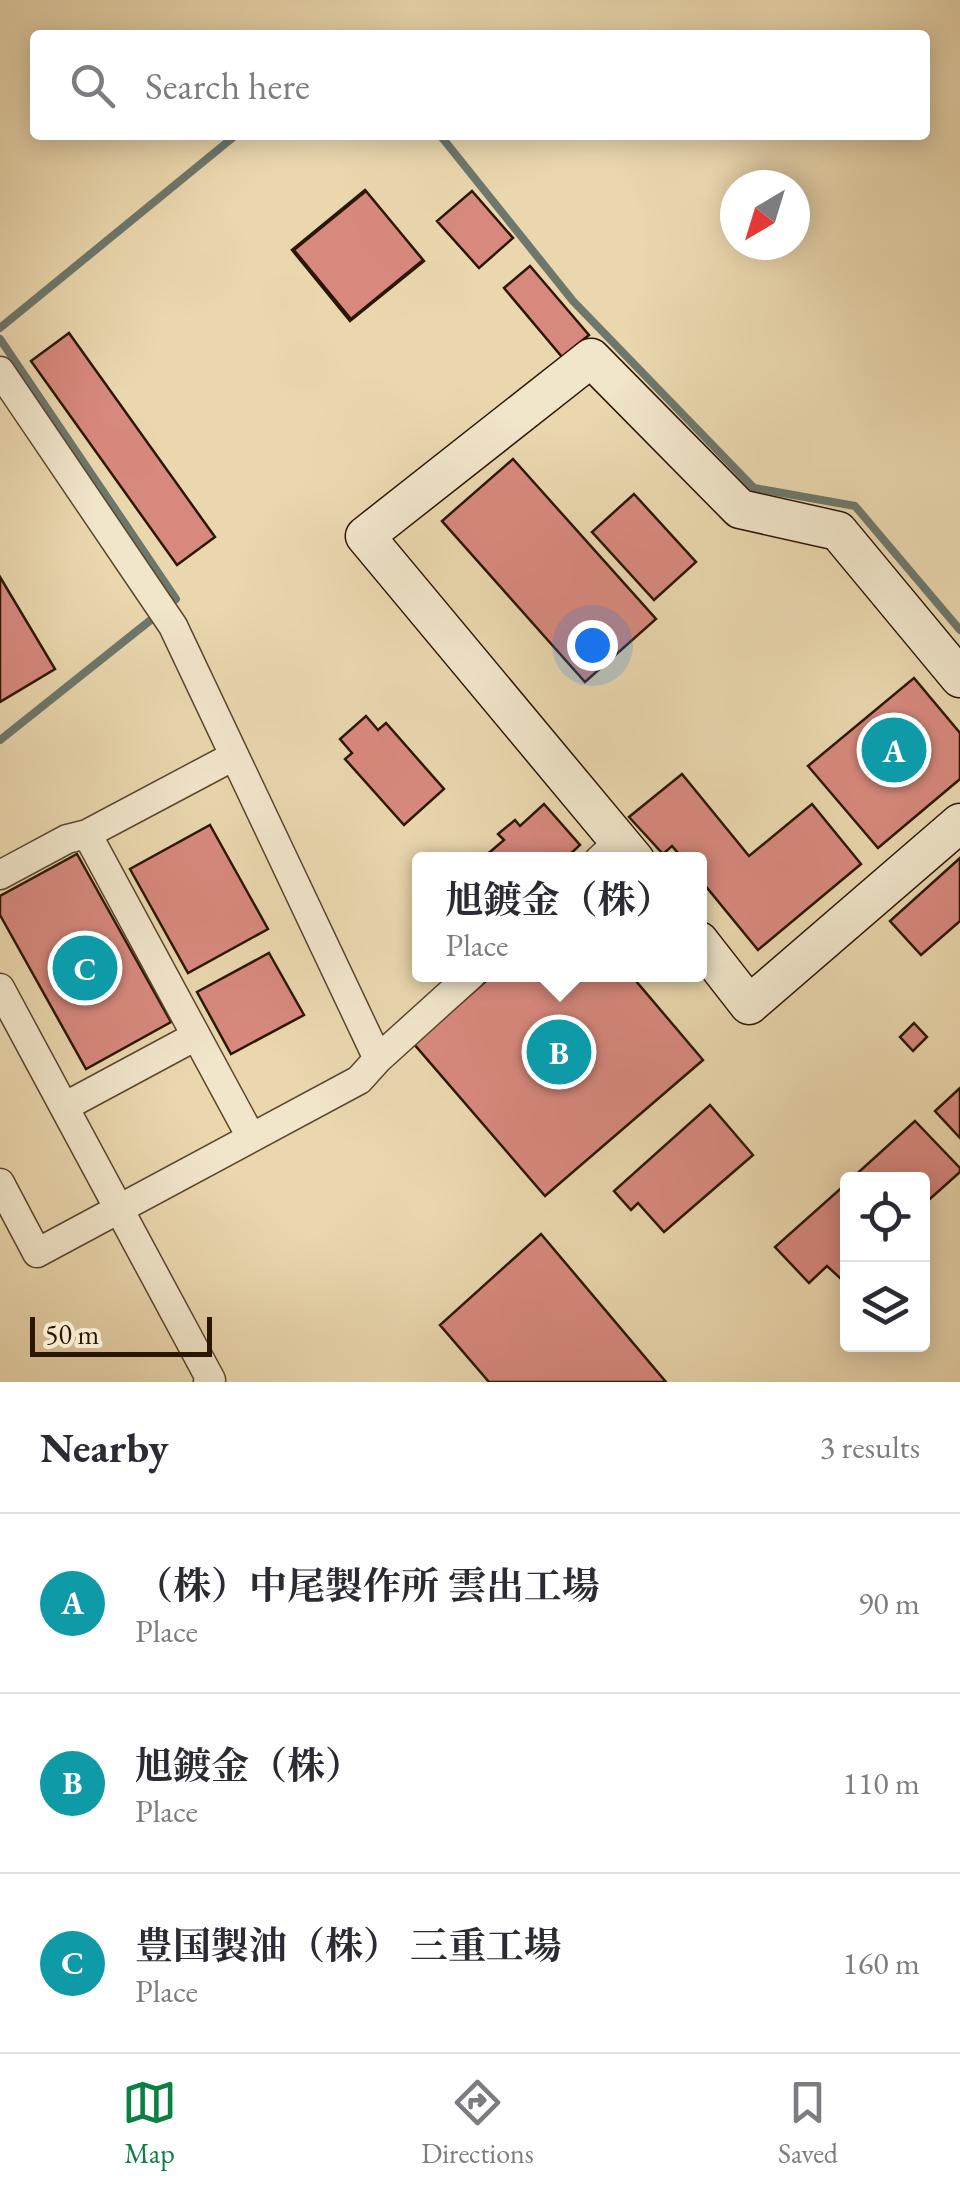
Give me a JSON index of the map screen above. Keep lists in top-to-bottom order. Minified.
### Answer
{"scale_bar":"50 m","north":"bottom left","page":{"search":"Search here","pins":["A","C","B"],"popup":["旭鍍金（株）","Place"],"scale":"50 m","heading":["Nearby","3 results"],"list":[{"mark":"A","name":"（株）中尾製作所 雲出工場","note":"Place","value":"90 m"},{"mark":"B","name":"旭鍍金（株）","note":"Place","value":"110 m"},{"mark":"C","name":"豊国製油（株） 三重工場","note":"Place","value":"160 m"}],"nav":["Map","Directions","Saved"]}}
